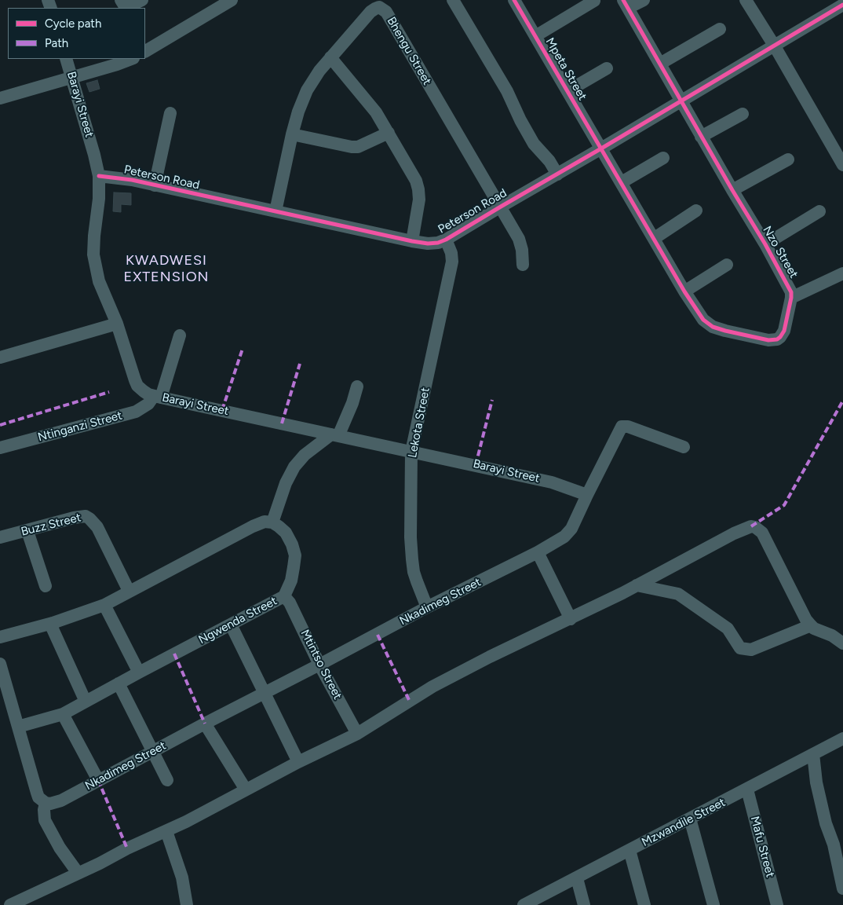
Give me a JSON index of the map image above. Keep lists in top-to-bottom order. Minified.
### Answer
{"streets":{"street":["Bhengu Street","Mpeta Street","Barayi Street","Peterson Road","Nzo Street","Lekota Street","Ntinganzi Street","Buzz Street","Nkadimeg Street","Ngwenda Street","Mtintso Street","Mzwandile Street","Mafu Street"]},"crossings":[["Bhengu Street","Peterson Road"],["Mpeta Street","Peterson Road"],["Mpeta Street","Nzo Street"],["Barayi Street","Peterson Road"],["Barayi Street","Lekota Street"],["Barayi Street","Ntinganzi Street"],["Barayi Street","Nkadimeg Street"],["Peterson Road","Nzo Street"],["Peterson Road","Lekota Street"],["Lekota Street","Nkadimeg Street"],["Nkadimeg Street","Mtintso Street"],["Ngwenda Street","Mtintso Street"],["Mzwandile Street","Mafu Street"]],"districts":["KWADWESI EXTENSION"],"legend":["Cycle path","Path"]}
